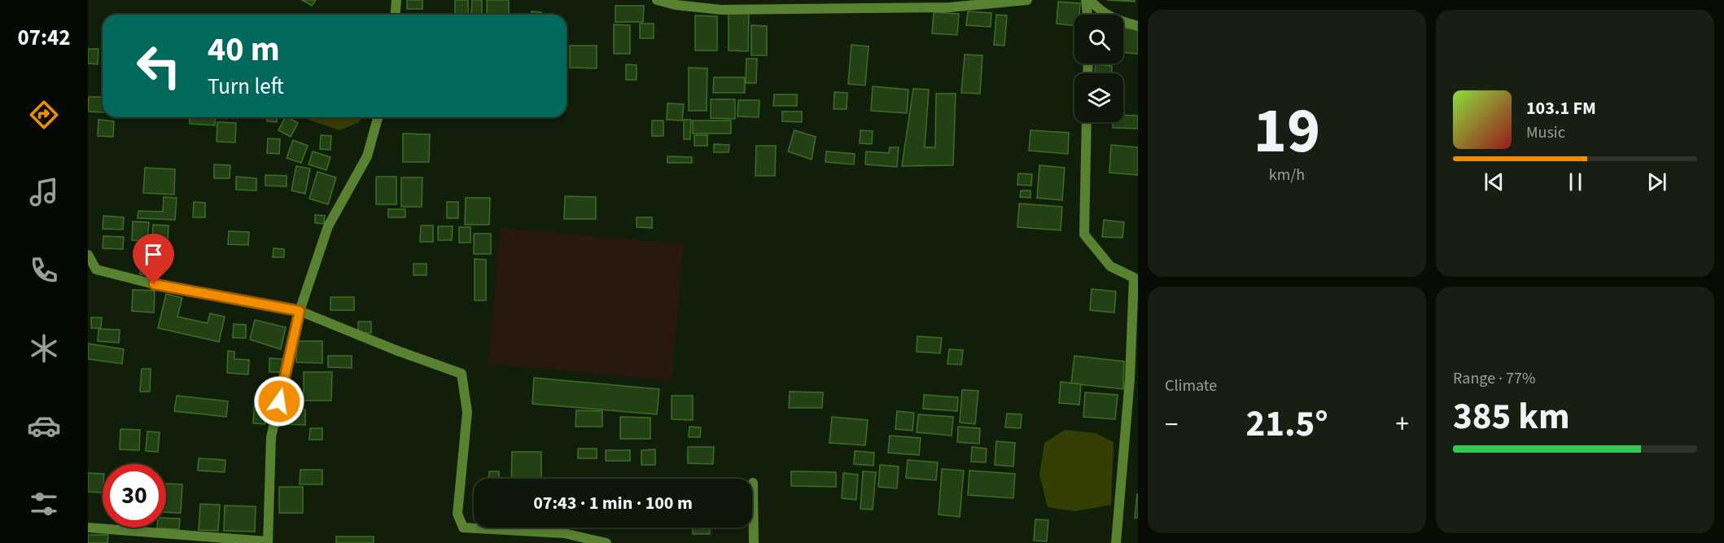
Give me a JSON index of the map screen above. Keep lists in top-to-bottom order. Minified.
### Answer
{"page":{"tabs":"07:42","tile":[["19","km/h"],"Climate",["Range · 77%","385 km"]],"turn":["40 m","Turn left"],"song":["103.1 FM","Music"],"heat":["−","21.5°","+"],"limit":"30","trip":"07:43 · 1 min · 100 m"}}
